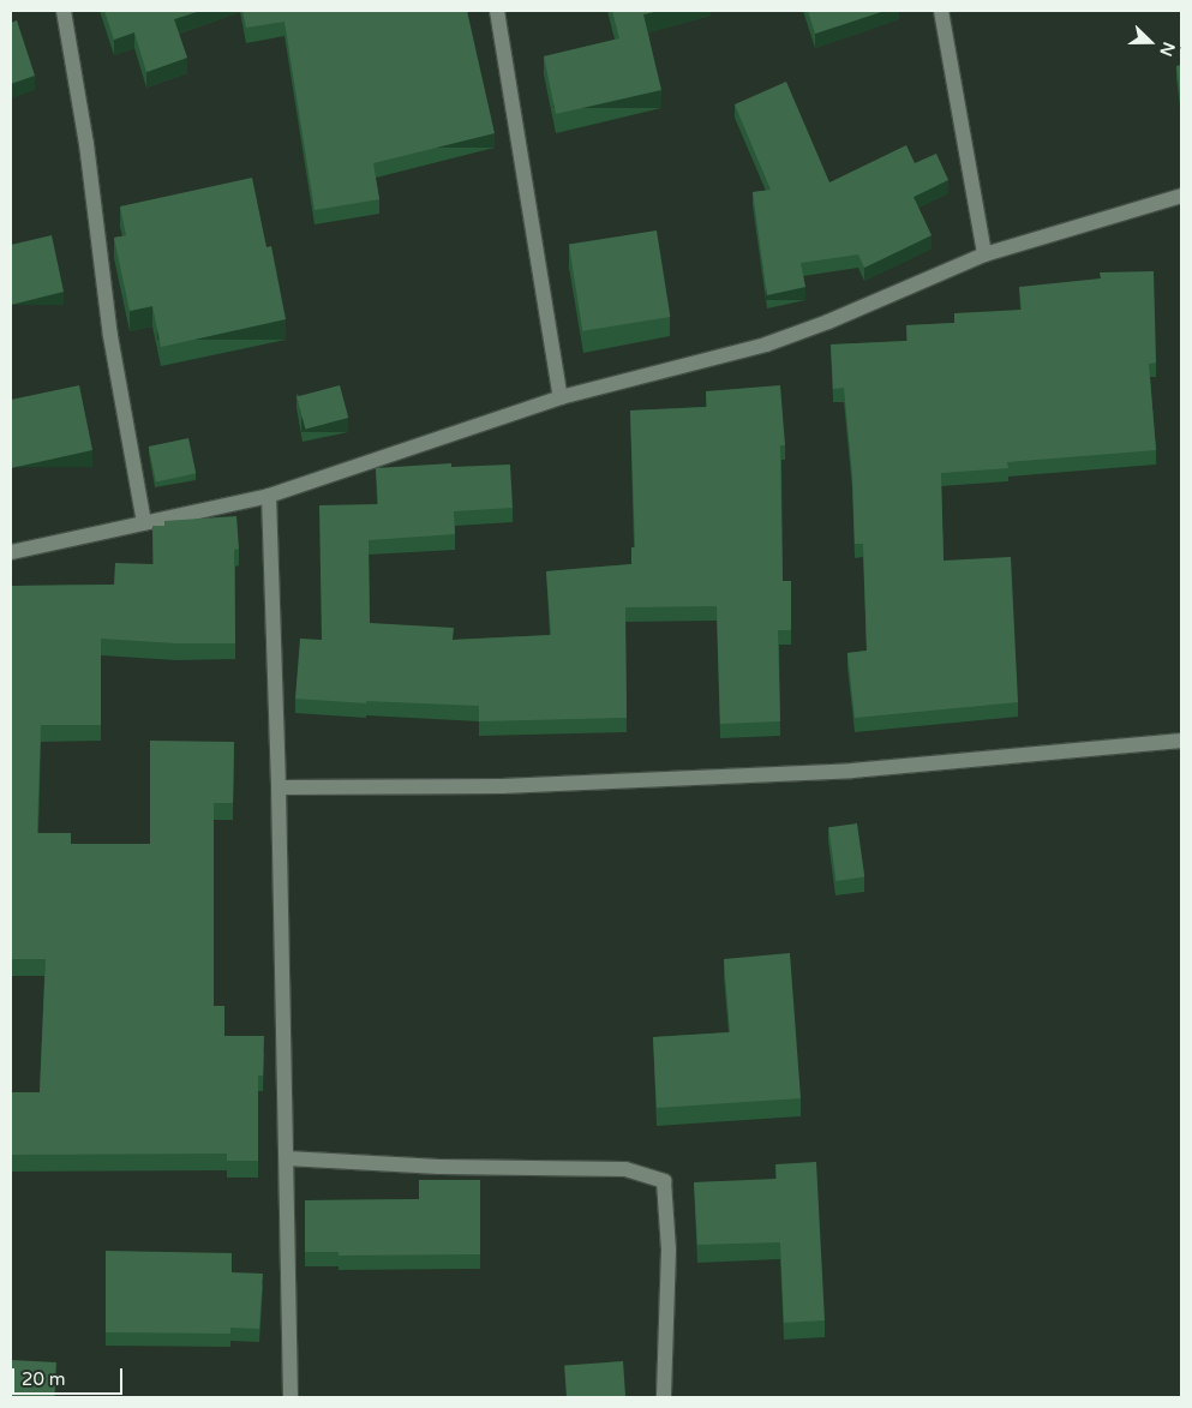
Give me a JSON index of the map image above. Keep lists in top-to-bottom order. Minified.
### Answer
{"scale_bar":"20 m","north":"right"}
